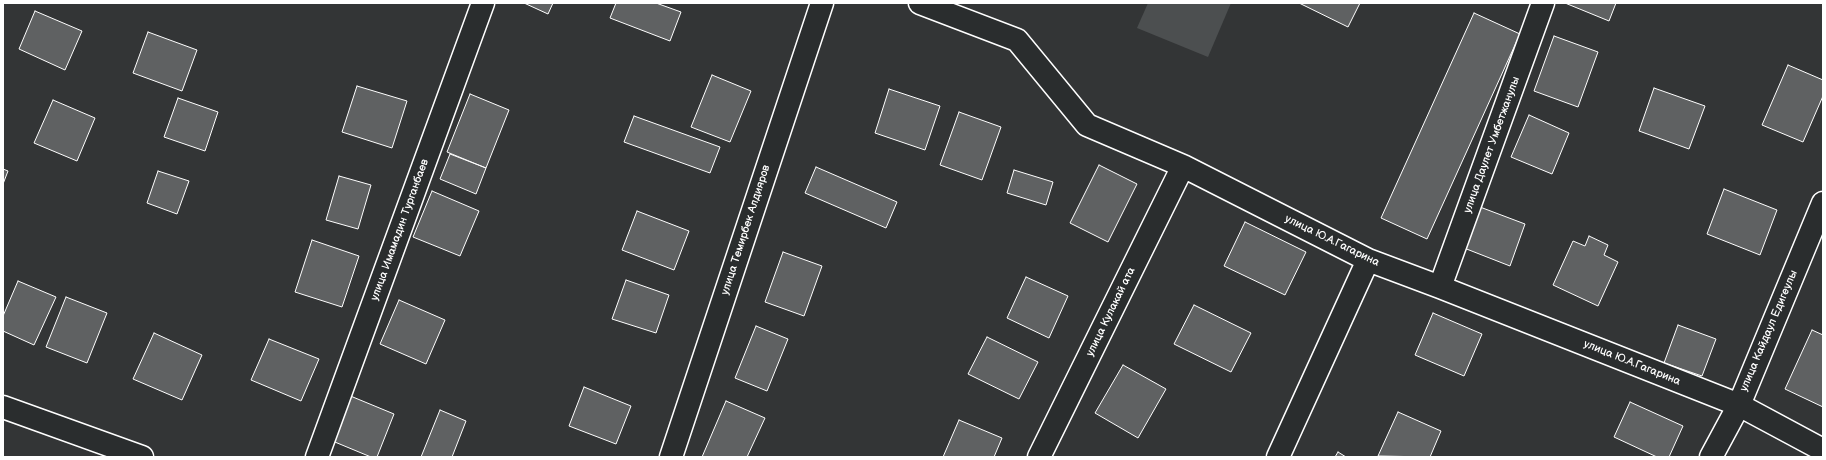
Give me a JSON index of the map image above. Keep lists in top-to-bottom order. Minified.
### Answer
{"streets":{"street":["улица Даулет Умбетжанулы","улица Имамадин Турганбаев","улица Темирбек Алдияров","улица Ю.А.Гагарина","улица Кулакай ата","улица Кайдаул Едигеулы"]},"crossings":[["улица Даулет Умбетжанулы","улица Ю.А.Гагарина"],["улица Ю.А.Гагарина","улица Кулакай ата"],["улица Ю.А.Гагарина","улица Кайдаул Едигеулы"]]}
